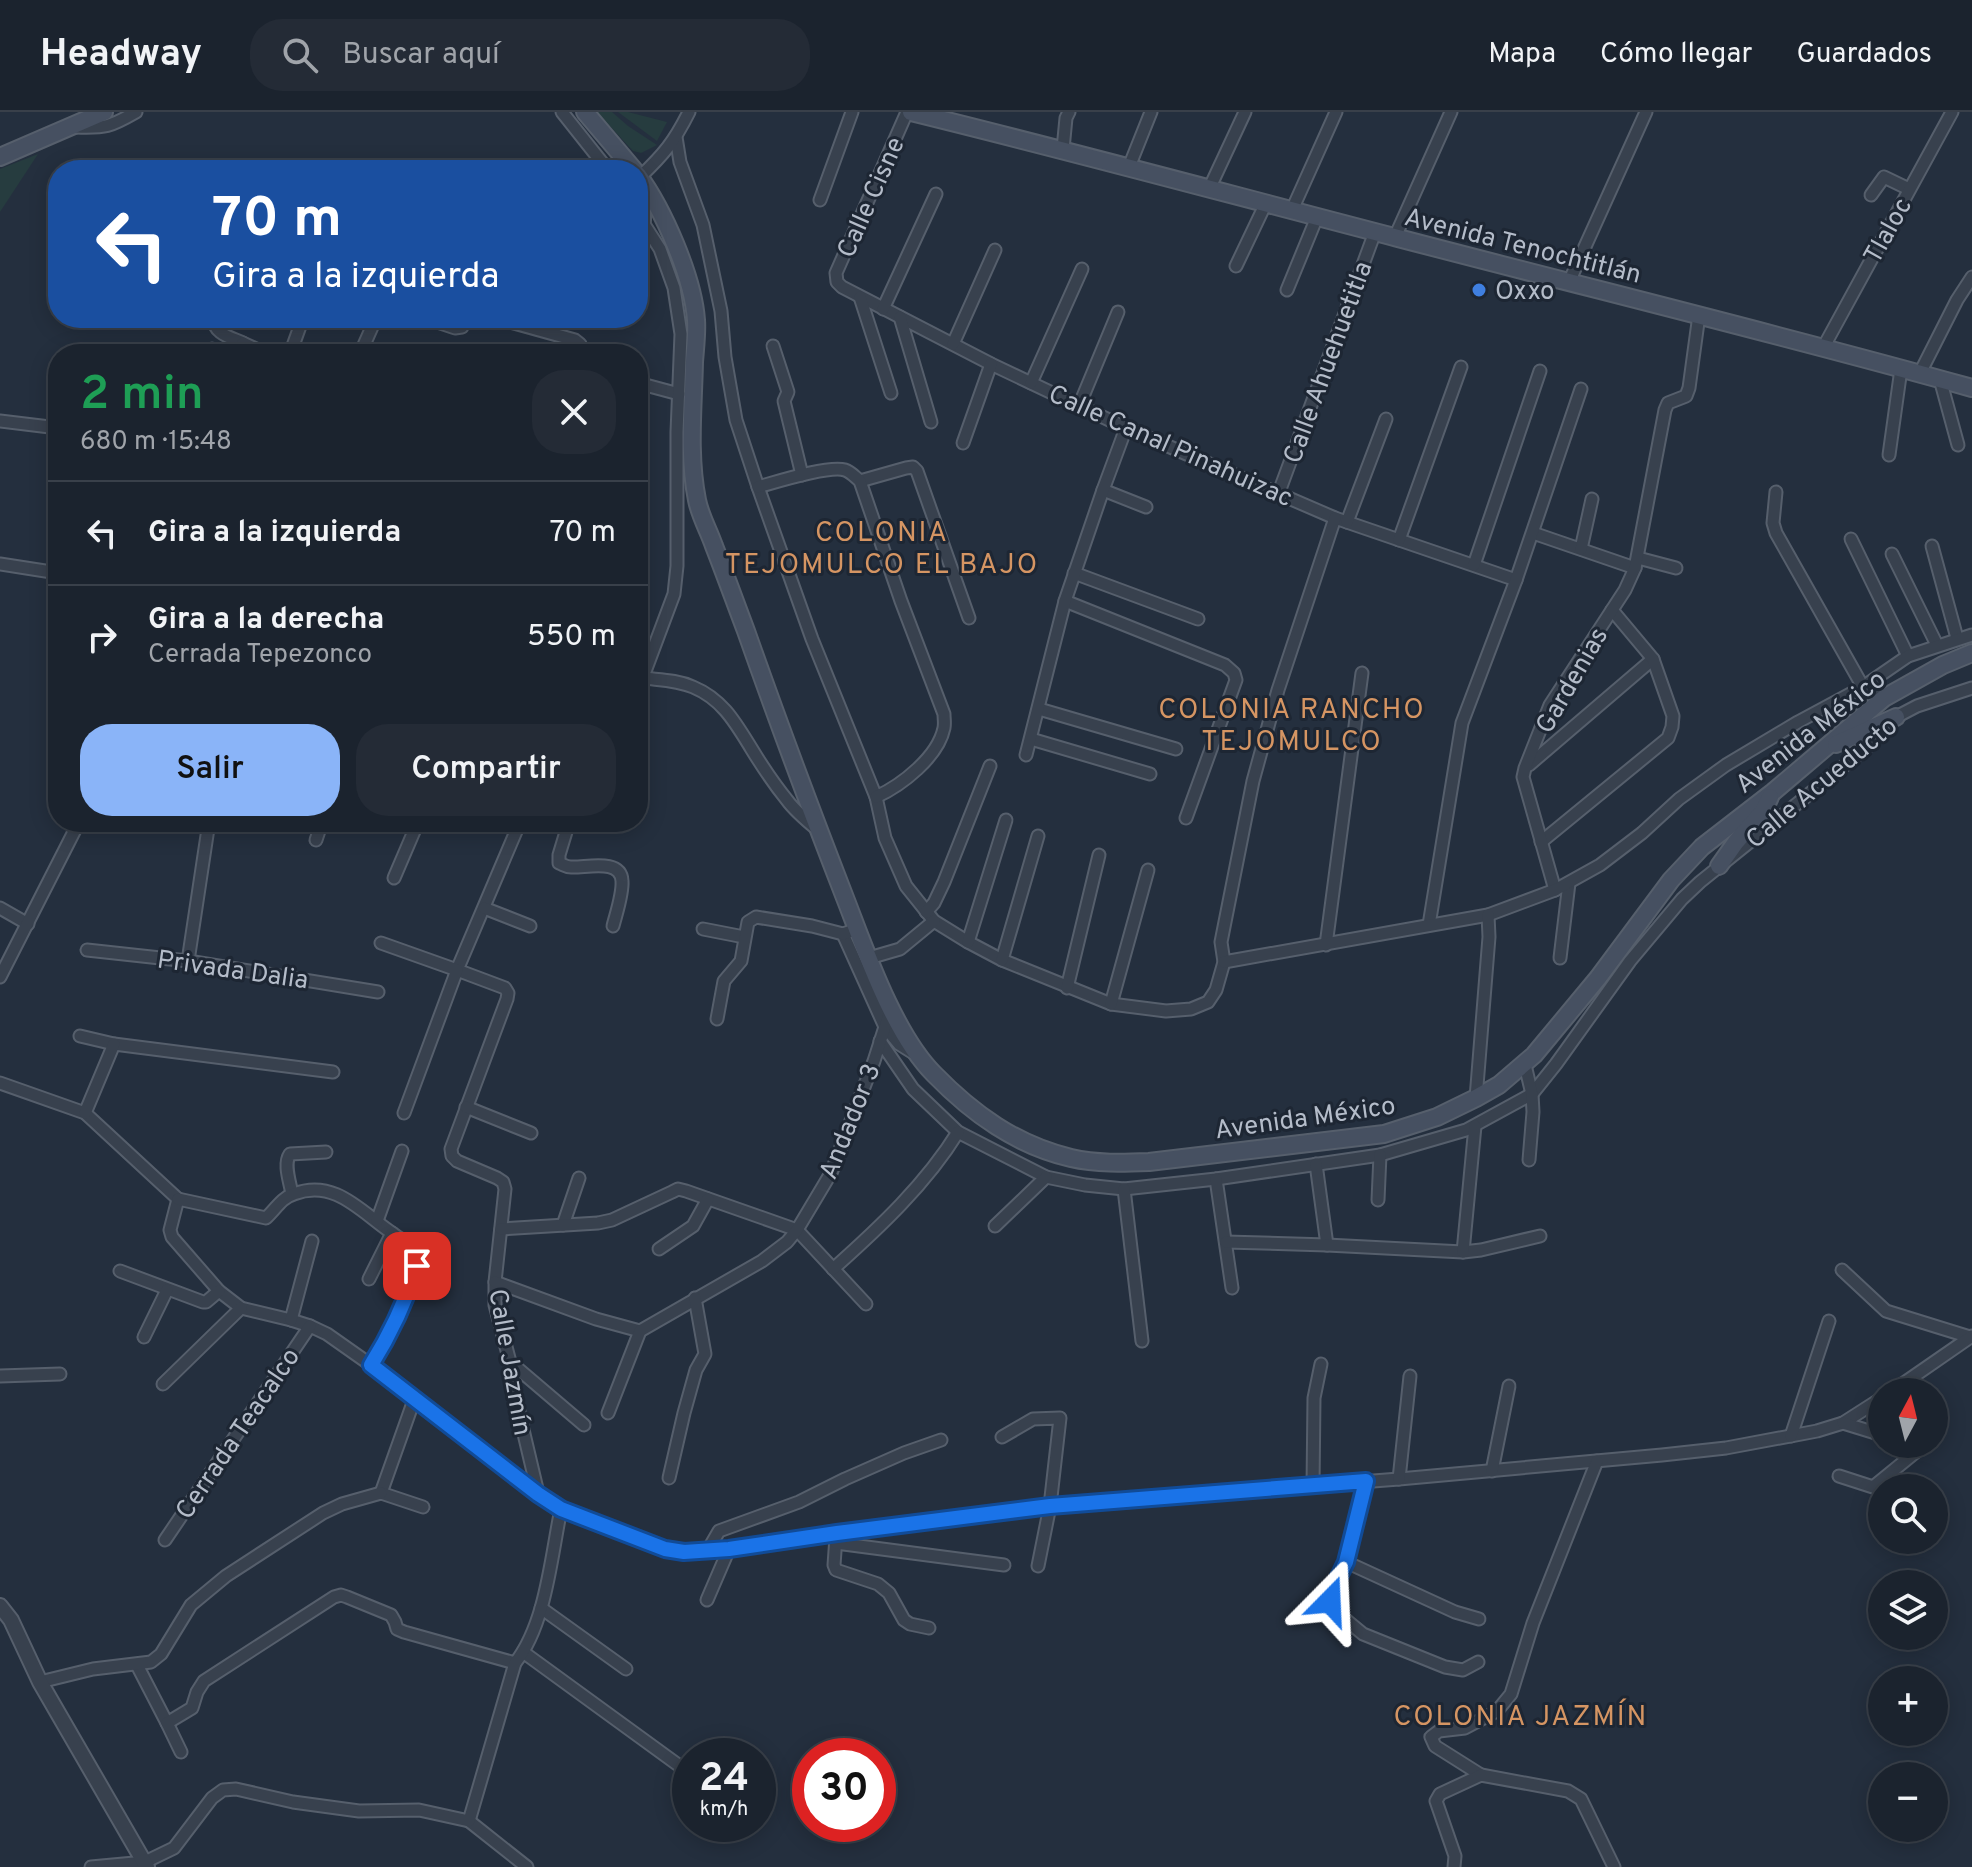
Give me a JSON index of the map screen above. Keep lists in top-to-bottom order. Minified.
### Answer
{"streets":{"main road":["Avenida Tenochtitlán","Avenida México"],"street":["Calle Cisne","Tlaloc","Calle Ahuehuetitla","Calle Canal Pinahuizac","Gardenias","Calle Acueducto","Privada Dalia","Andador 3","Calle Jazmín","Cerrada Teacalco"]},"crossings":[["Calle Cisne","Avenida Tenochtitlán"],["Calle Cisne","Calle Canal Pinahuizac"],["Tlaloc","Avenida Tenochtitlán"],["Avenida Tenochtitlán","Calle Ahuehuetitla"],["Avenida Tenochtitlán","Gardenias"],["Calle Ahuehuetitla","Calle Canal Pinahuizac"],["Avenida México","Andador 3"]],"districts":["COLONIA TEJOMULCO EL BAJO","COLONIA RANCHO TEJOMULCO","COLONIA JAZMÍN"],"places":["Oxxo"],"north":"top","page":{"header":"Headway","search":"Buscar aquí","nav":["Mapa","Cómo llegar","Guardados"],"turn":["70 m","Gira a la izquierda"],"heading":["2 min","680 m · 15:48"],"list":[{"name":"Gira a la izquierda","value":"70 m"},{"name":"Gira a la derecha","note":"Cerrada Tepezonco","value":"550 m"}],"buttons":["Salir","Compartir"],"map_buttons":["+","−"],"speed":"24 km/h","limit":"30"}}
